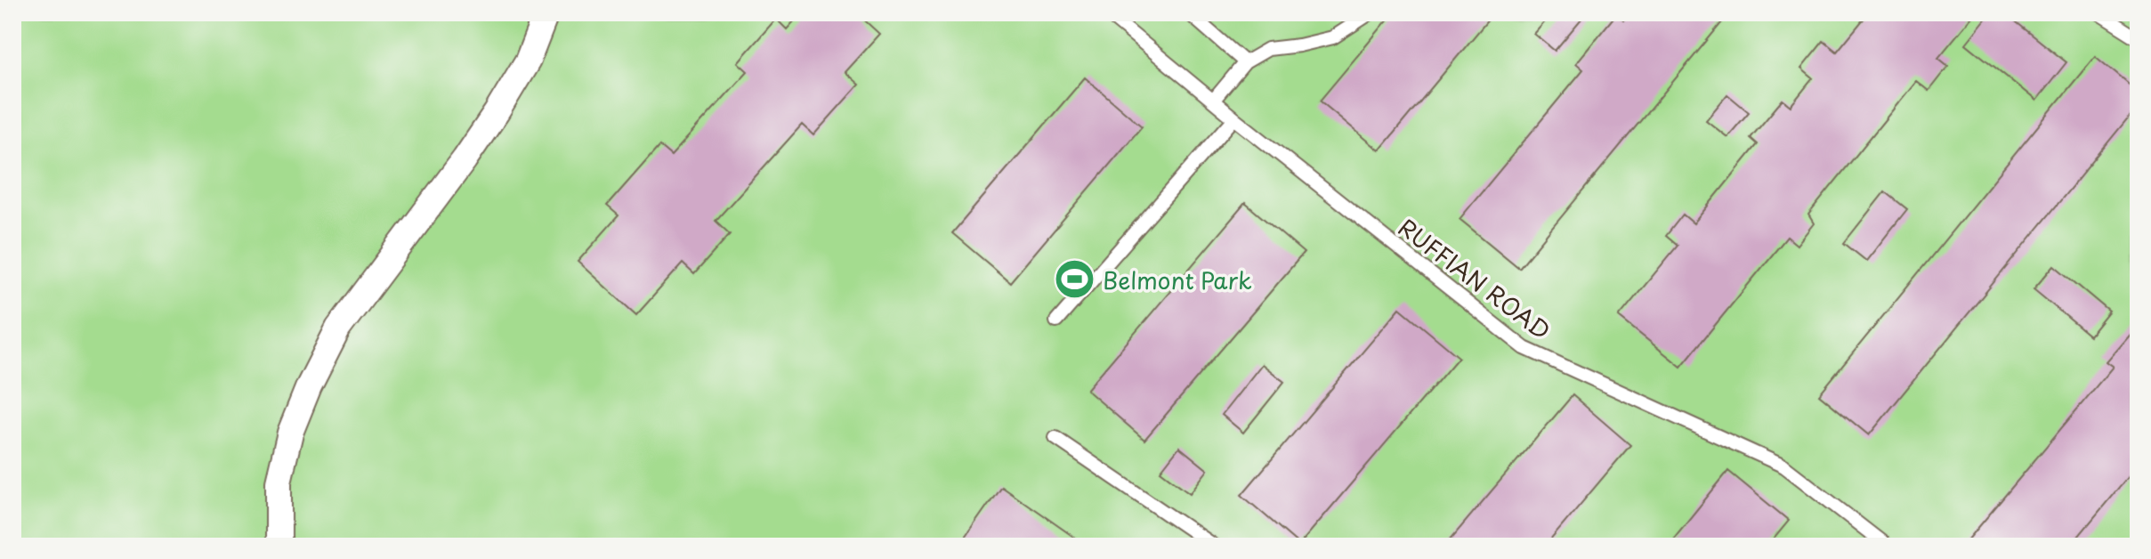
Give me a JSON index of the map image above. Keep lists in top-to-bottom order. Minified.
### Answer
{"streets":{"lane":["RUFFIAN ROAD"]},"places":{"sports":["Belmont Park"]}}
